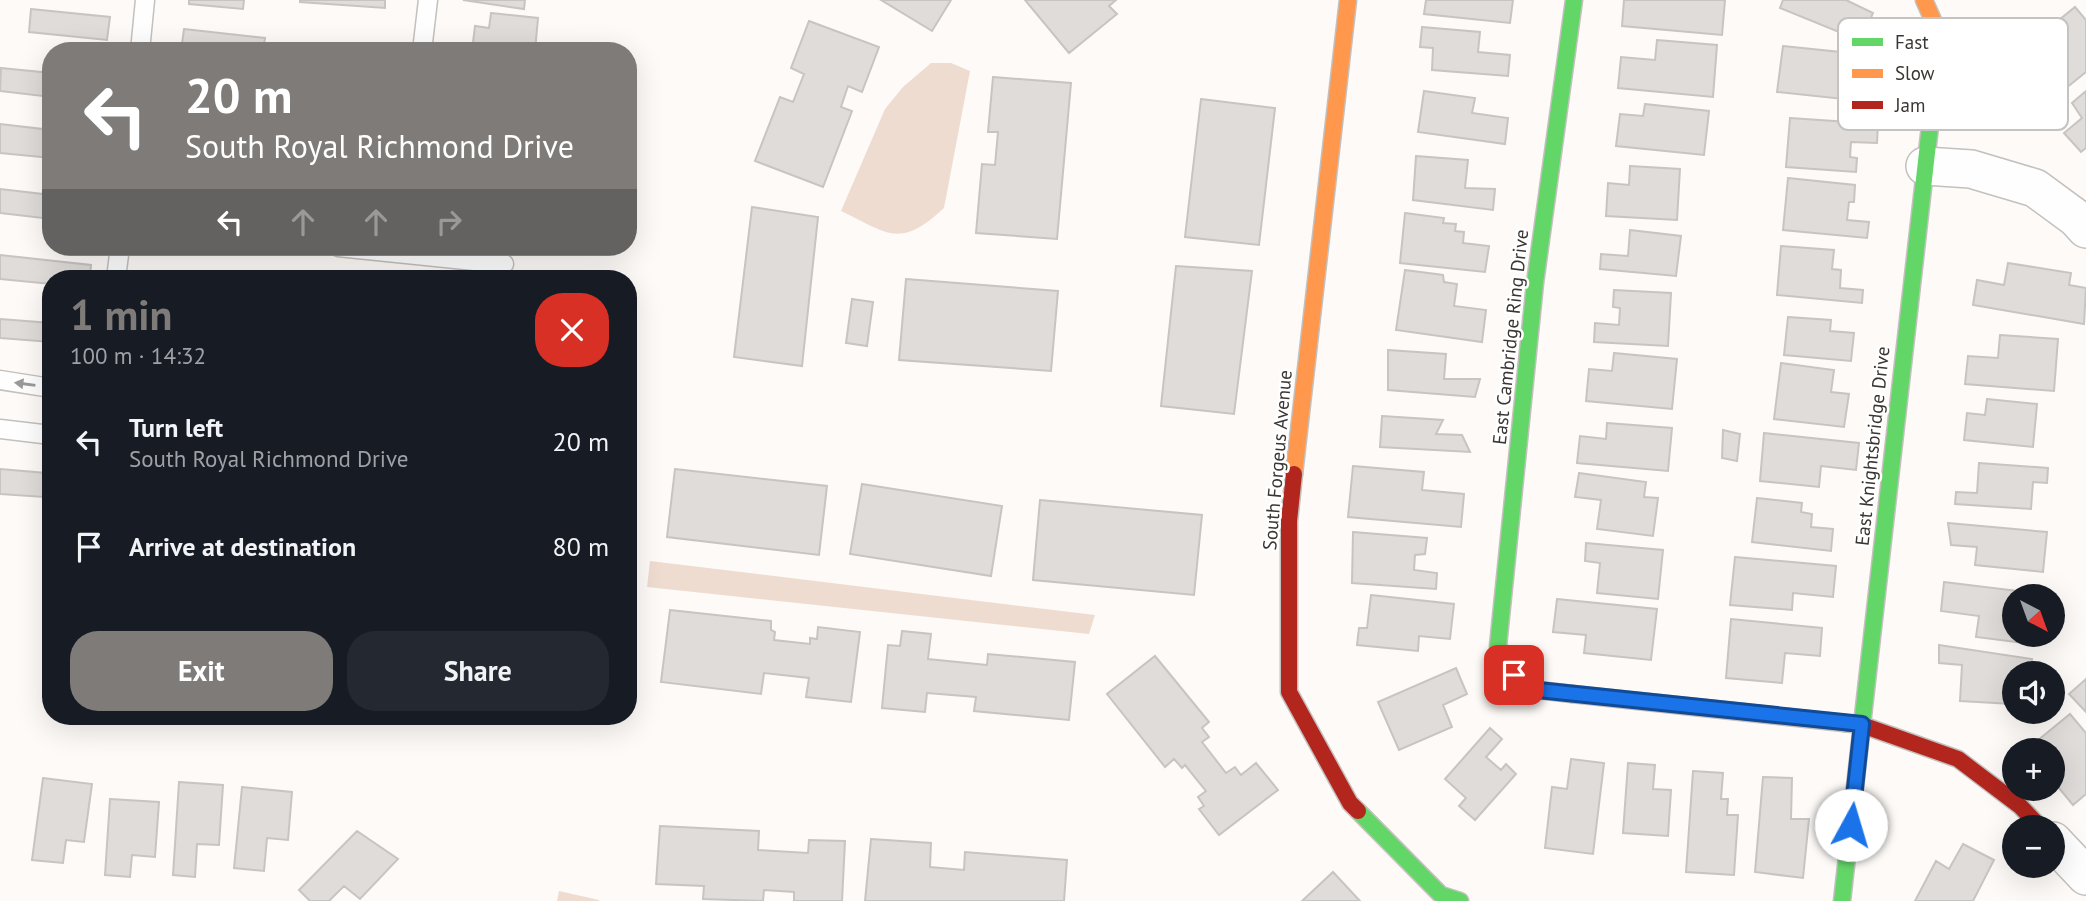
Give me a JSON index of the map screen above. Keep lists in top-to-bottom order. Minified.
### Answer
{"streets":{"street":["East Cambridge Ring Drive","East Knightsbridge Drive","South Forgeus Avenue"]},"crossings":[["East Cambridge Ring Drive","East Knightsbridge Drive"]],"legend":["Fast","Slow","Jam"],"north":"bottom right","page":{"turn":["20 m","South Royal Richmond Drive"],"heading":["1 min","100 m · 14:32"],"list":[{"name":"Turn left","note":"South Royal Richmond Drive","value":"20 m"},{"name":"Arrive at destination","value":"80 m"}],"map_buttons":["+","−"],"buttons":["Exit","Share"]}}
